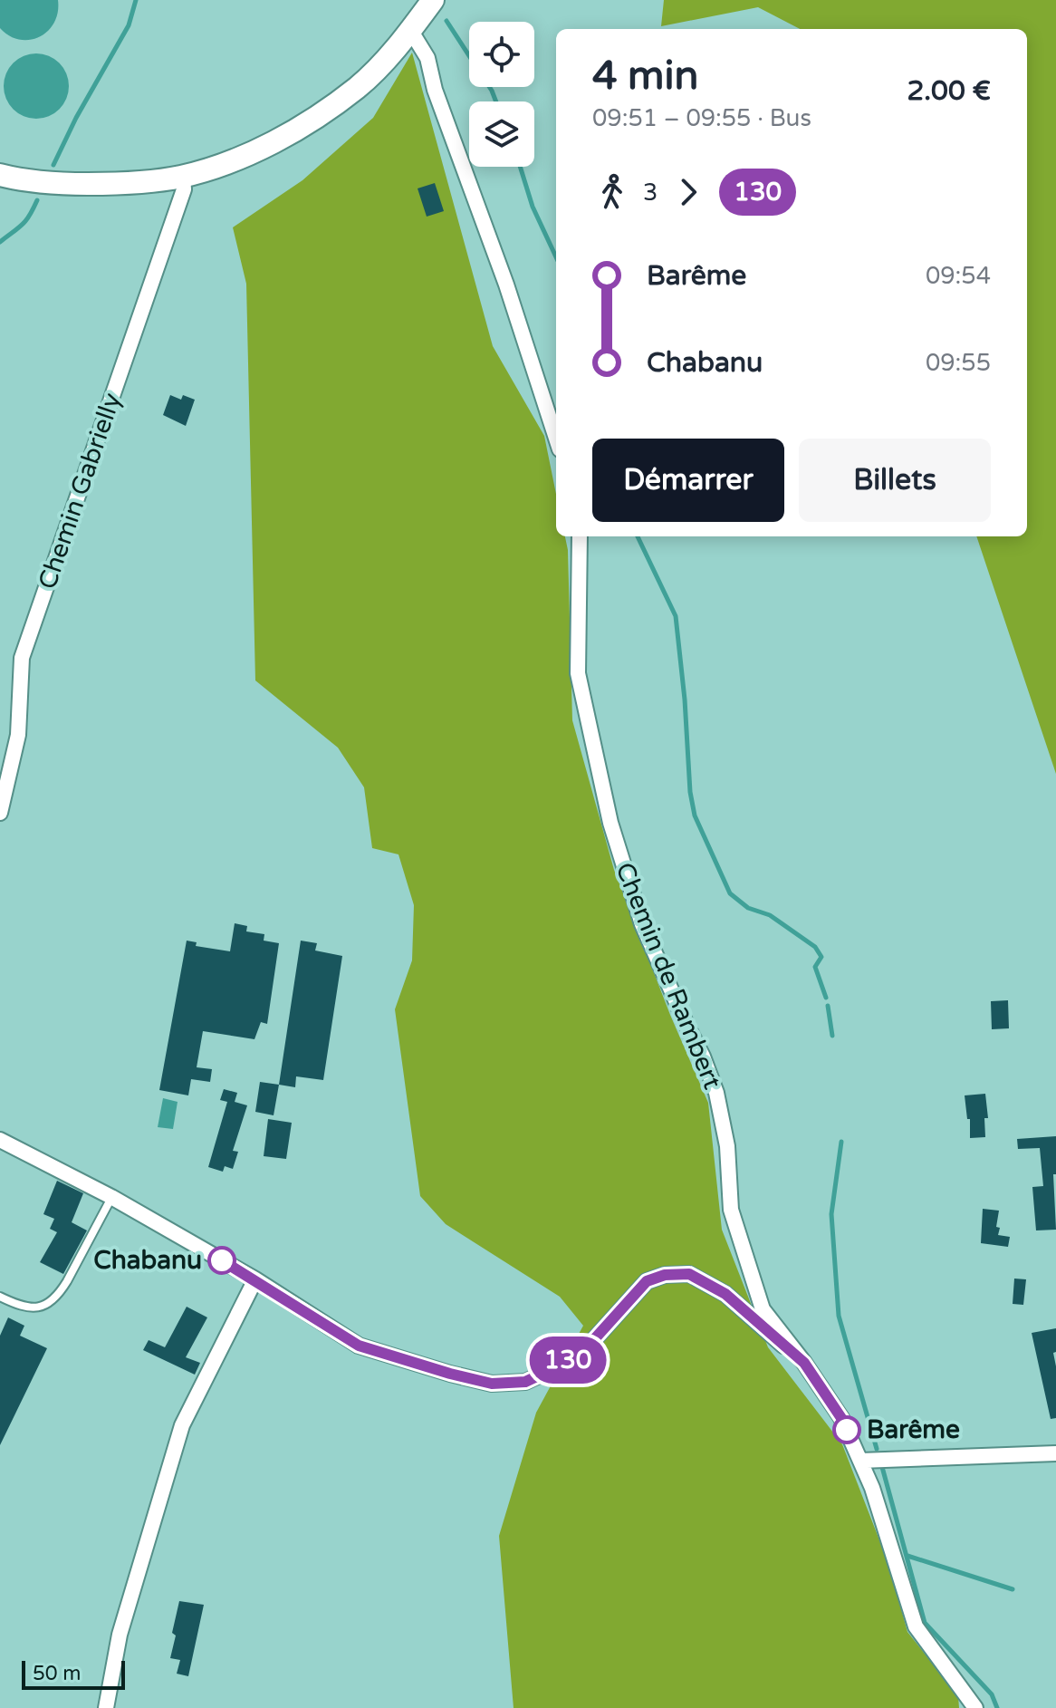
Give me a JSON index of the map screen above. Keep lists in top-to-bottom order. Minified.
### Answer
{"streets":{"street":["Chemin Gabrielly","Chemin de Rambert"]},"places":["Chabanu","Barême"],"lines":["bus line 130"],"scale_bar":"50 m","page":{"on_map":"130","heading":["4 min","09:51 – 09:55 · Bus","2.00 €"],"legs":["3","130"],"list":[{"name":"Barême","value":"09:54"},{"name":"Chabanu","value":"09:55"}],"buttons":["Démarrer","Billets"],"scale":"50 m"}}
